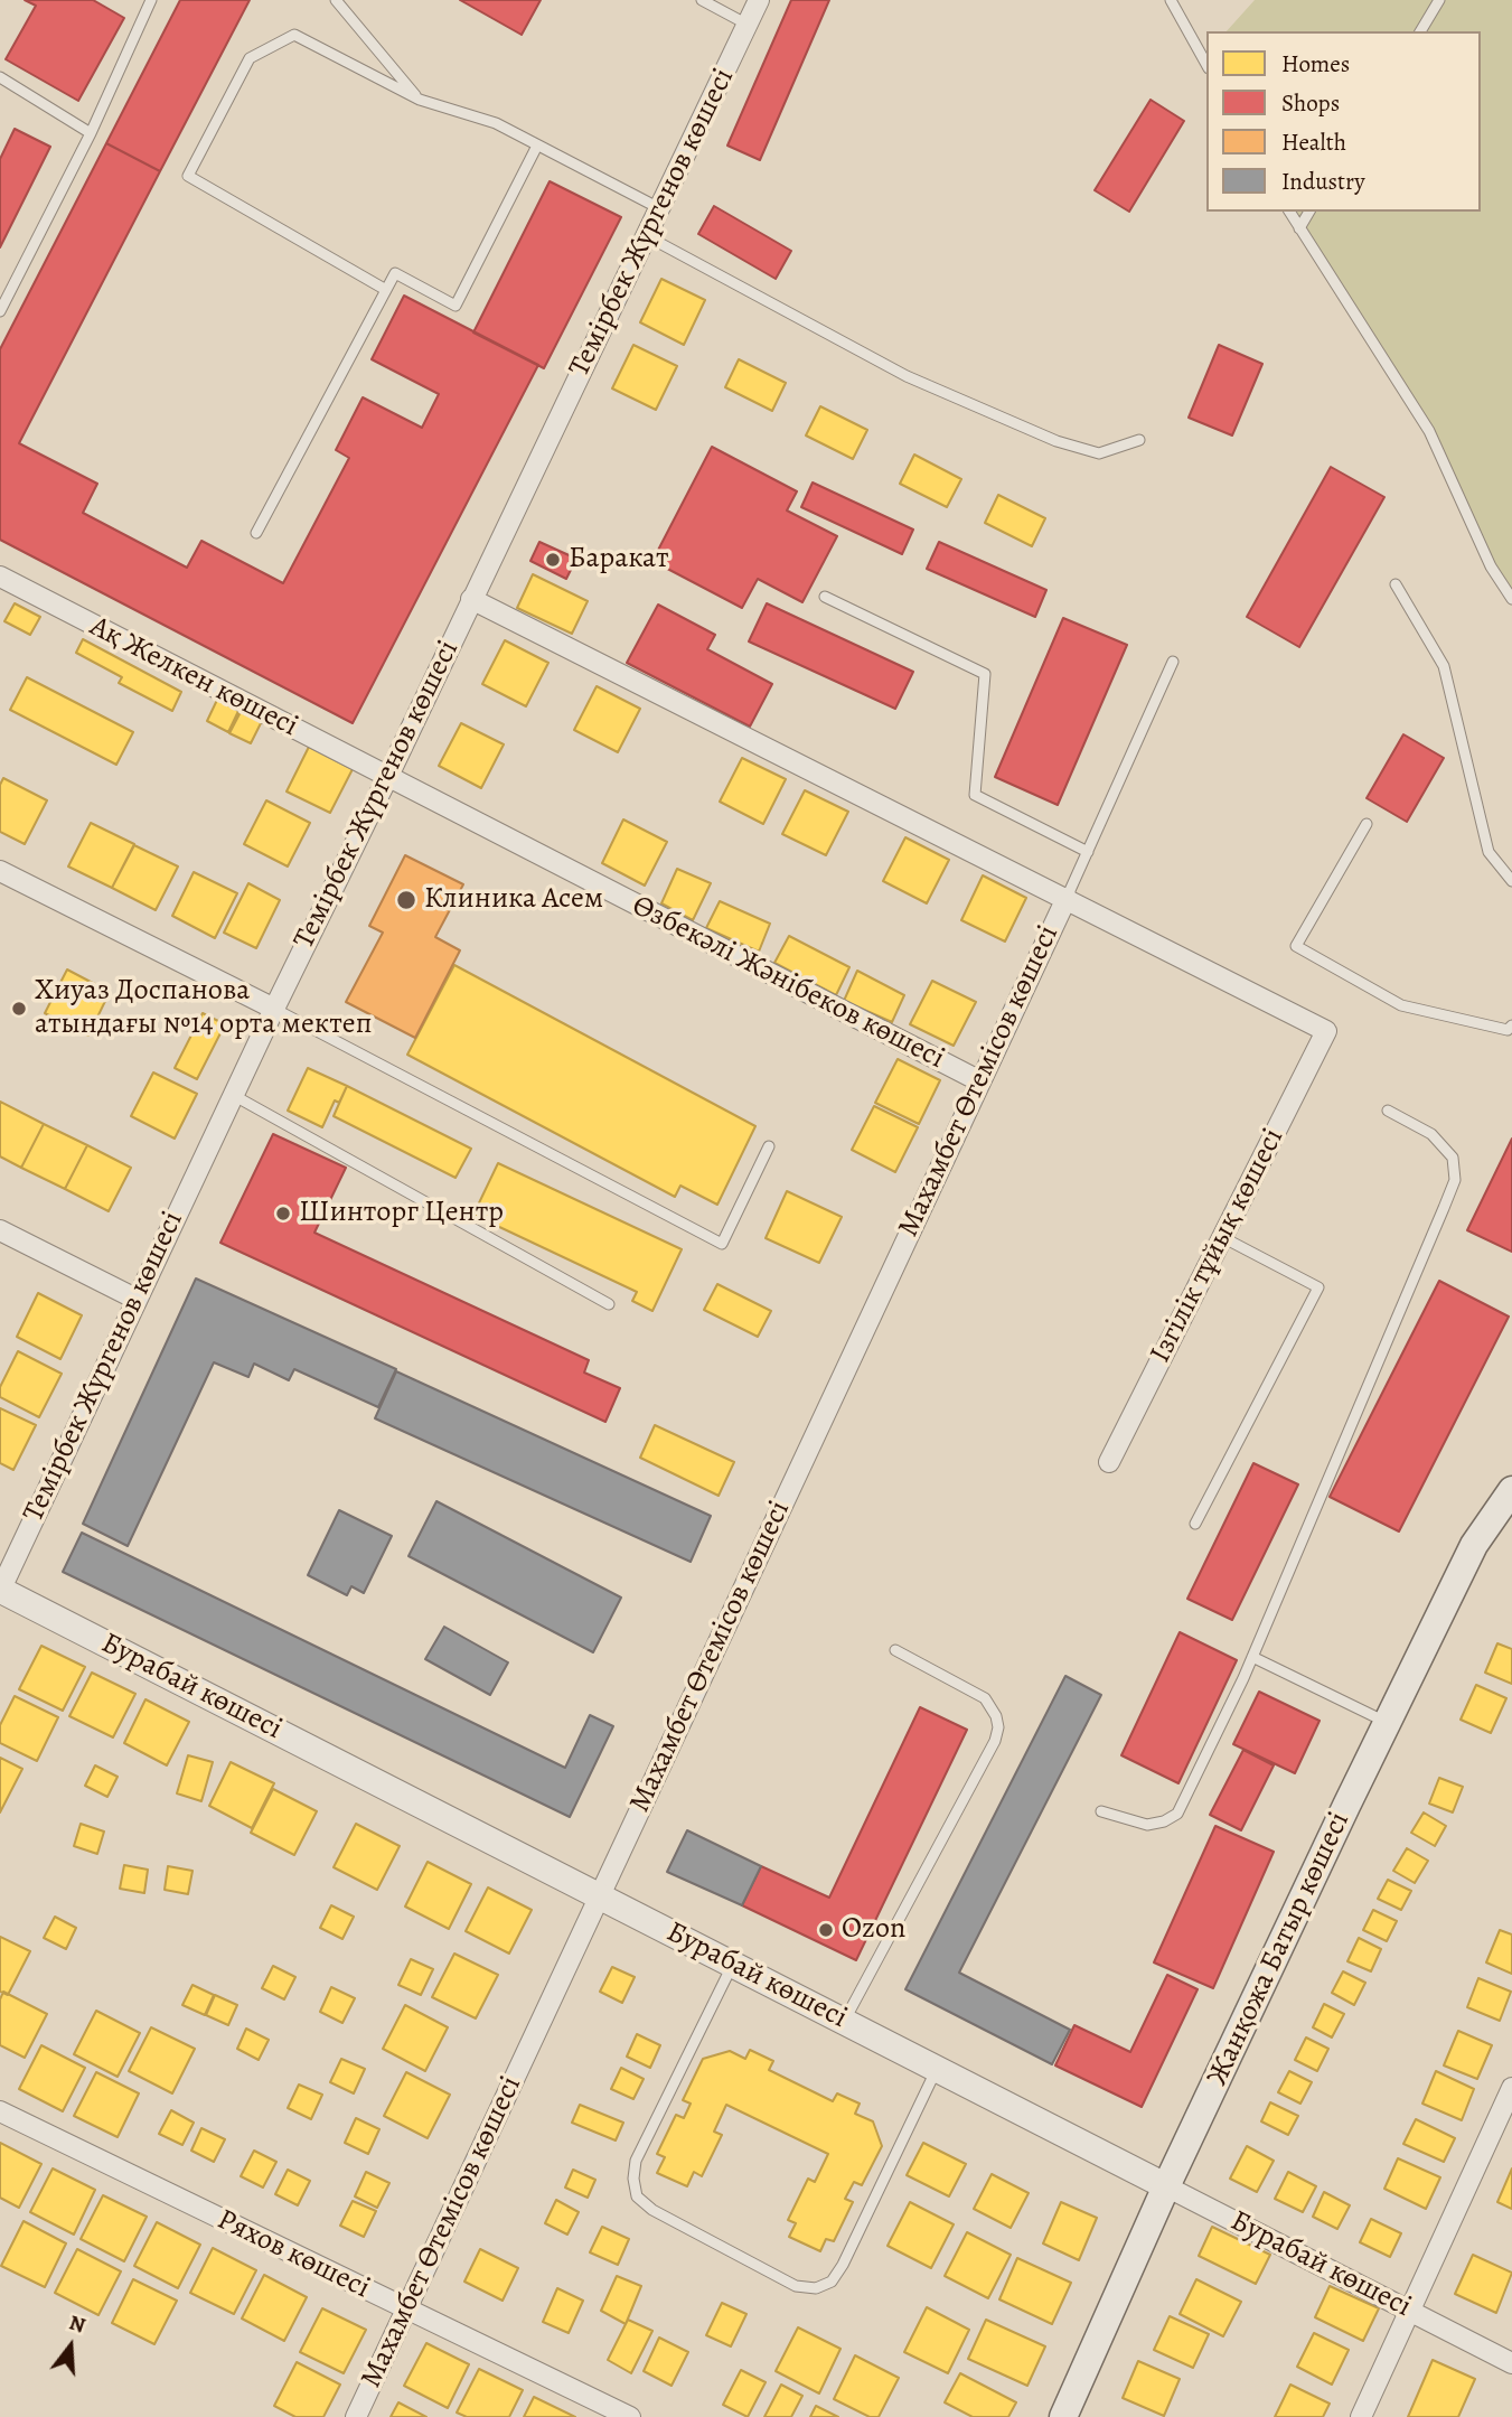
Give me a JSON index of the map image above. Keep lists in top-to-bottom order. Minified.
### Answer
{"streets":{"main road":["Жанқожа Батыр көшесі"],"street":["Темірбек Жүргенов көшесі","Ақ Желкен көшесі","Өзбекәлі Жәнібеков көшесі","Махамбет Өтемісов көшесі","Ізгілік тұйық көшесі","Бурабай көшесі","Ряхов көшесі"]},"crossings":[["Темірбек Жүргенов көшесі","Ақ Желкен көшесі"],["Темірбек Жүргенов көшесі","Өзбекәлі Жәнібеков көшесі"],["Темірбек Жүргенов көшесі","Махамбет Өтемісов көшесі"],["Темірбек Жүргенов көшесі","Бурабай көшесі"],["Ақ Желкен көшесі","Өзбекәлі Жәнібеков көшесі"],["Өзбекәлі Жәнібеков көшесі","Махамбет Өтемісов көшесі"],["Махамбет Өтемісов көшесі","Ізгілік тұйық көшесі"],["Махамбет Өтемісов көшесі","Бурабай көшесі"],["Махамбет Өтемісов көшесі","Ряхов көшесі"],["Бурабай көшесі","Жанқожа Батыр көшесі"]],"places":["Баракат","Клиника Асем","Хиуаз Доспанова атындағы №14 орта мектеп","Шинторг Центр","Ozon"],"legend":["Homes","Shops","Health","Industry"],"north":"top"}
